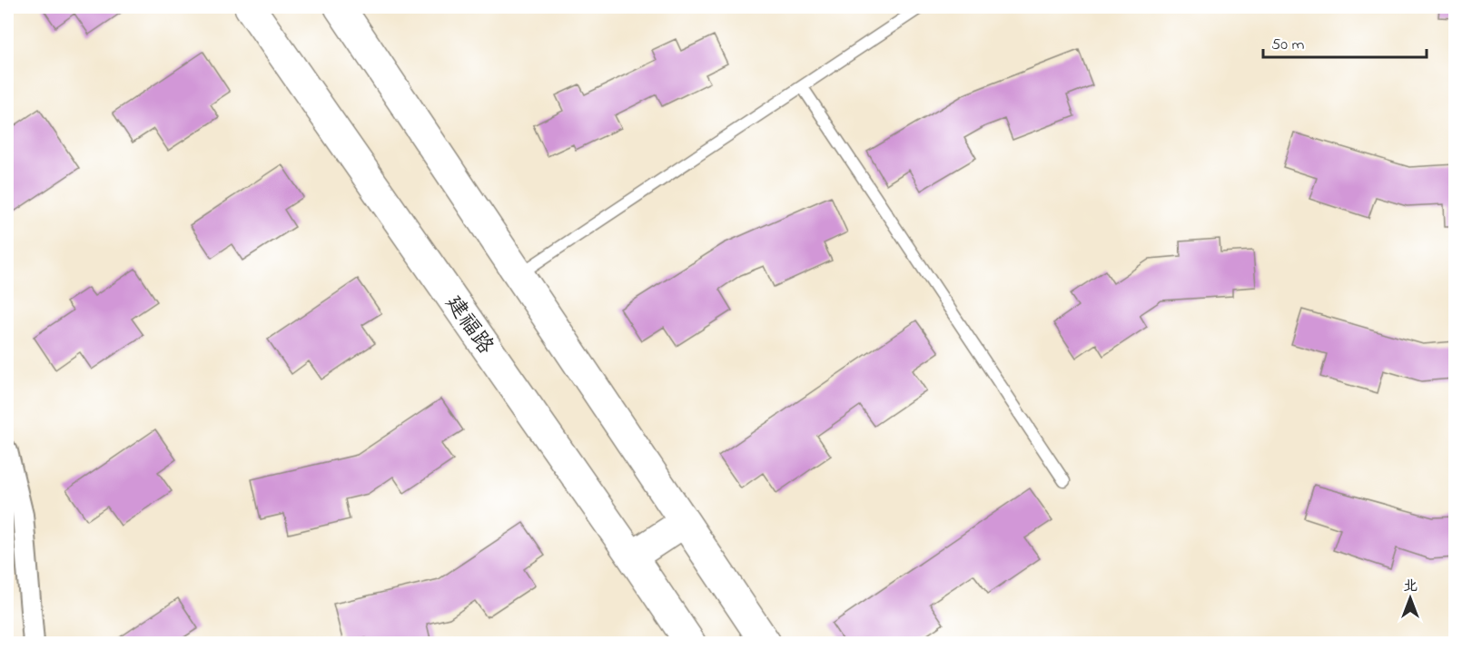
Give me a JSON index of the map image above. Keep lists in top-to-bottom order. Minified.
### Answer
{"streets":{"main road":["建福路"]},"scale_bar":"50 m","north":"top"}
